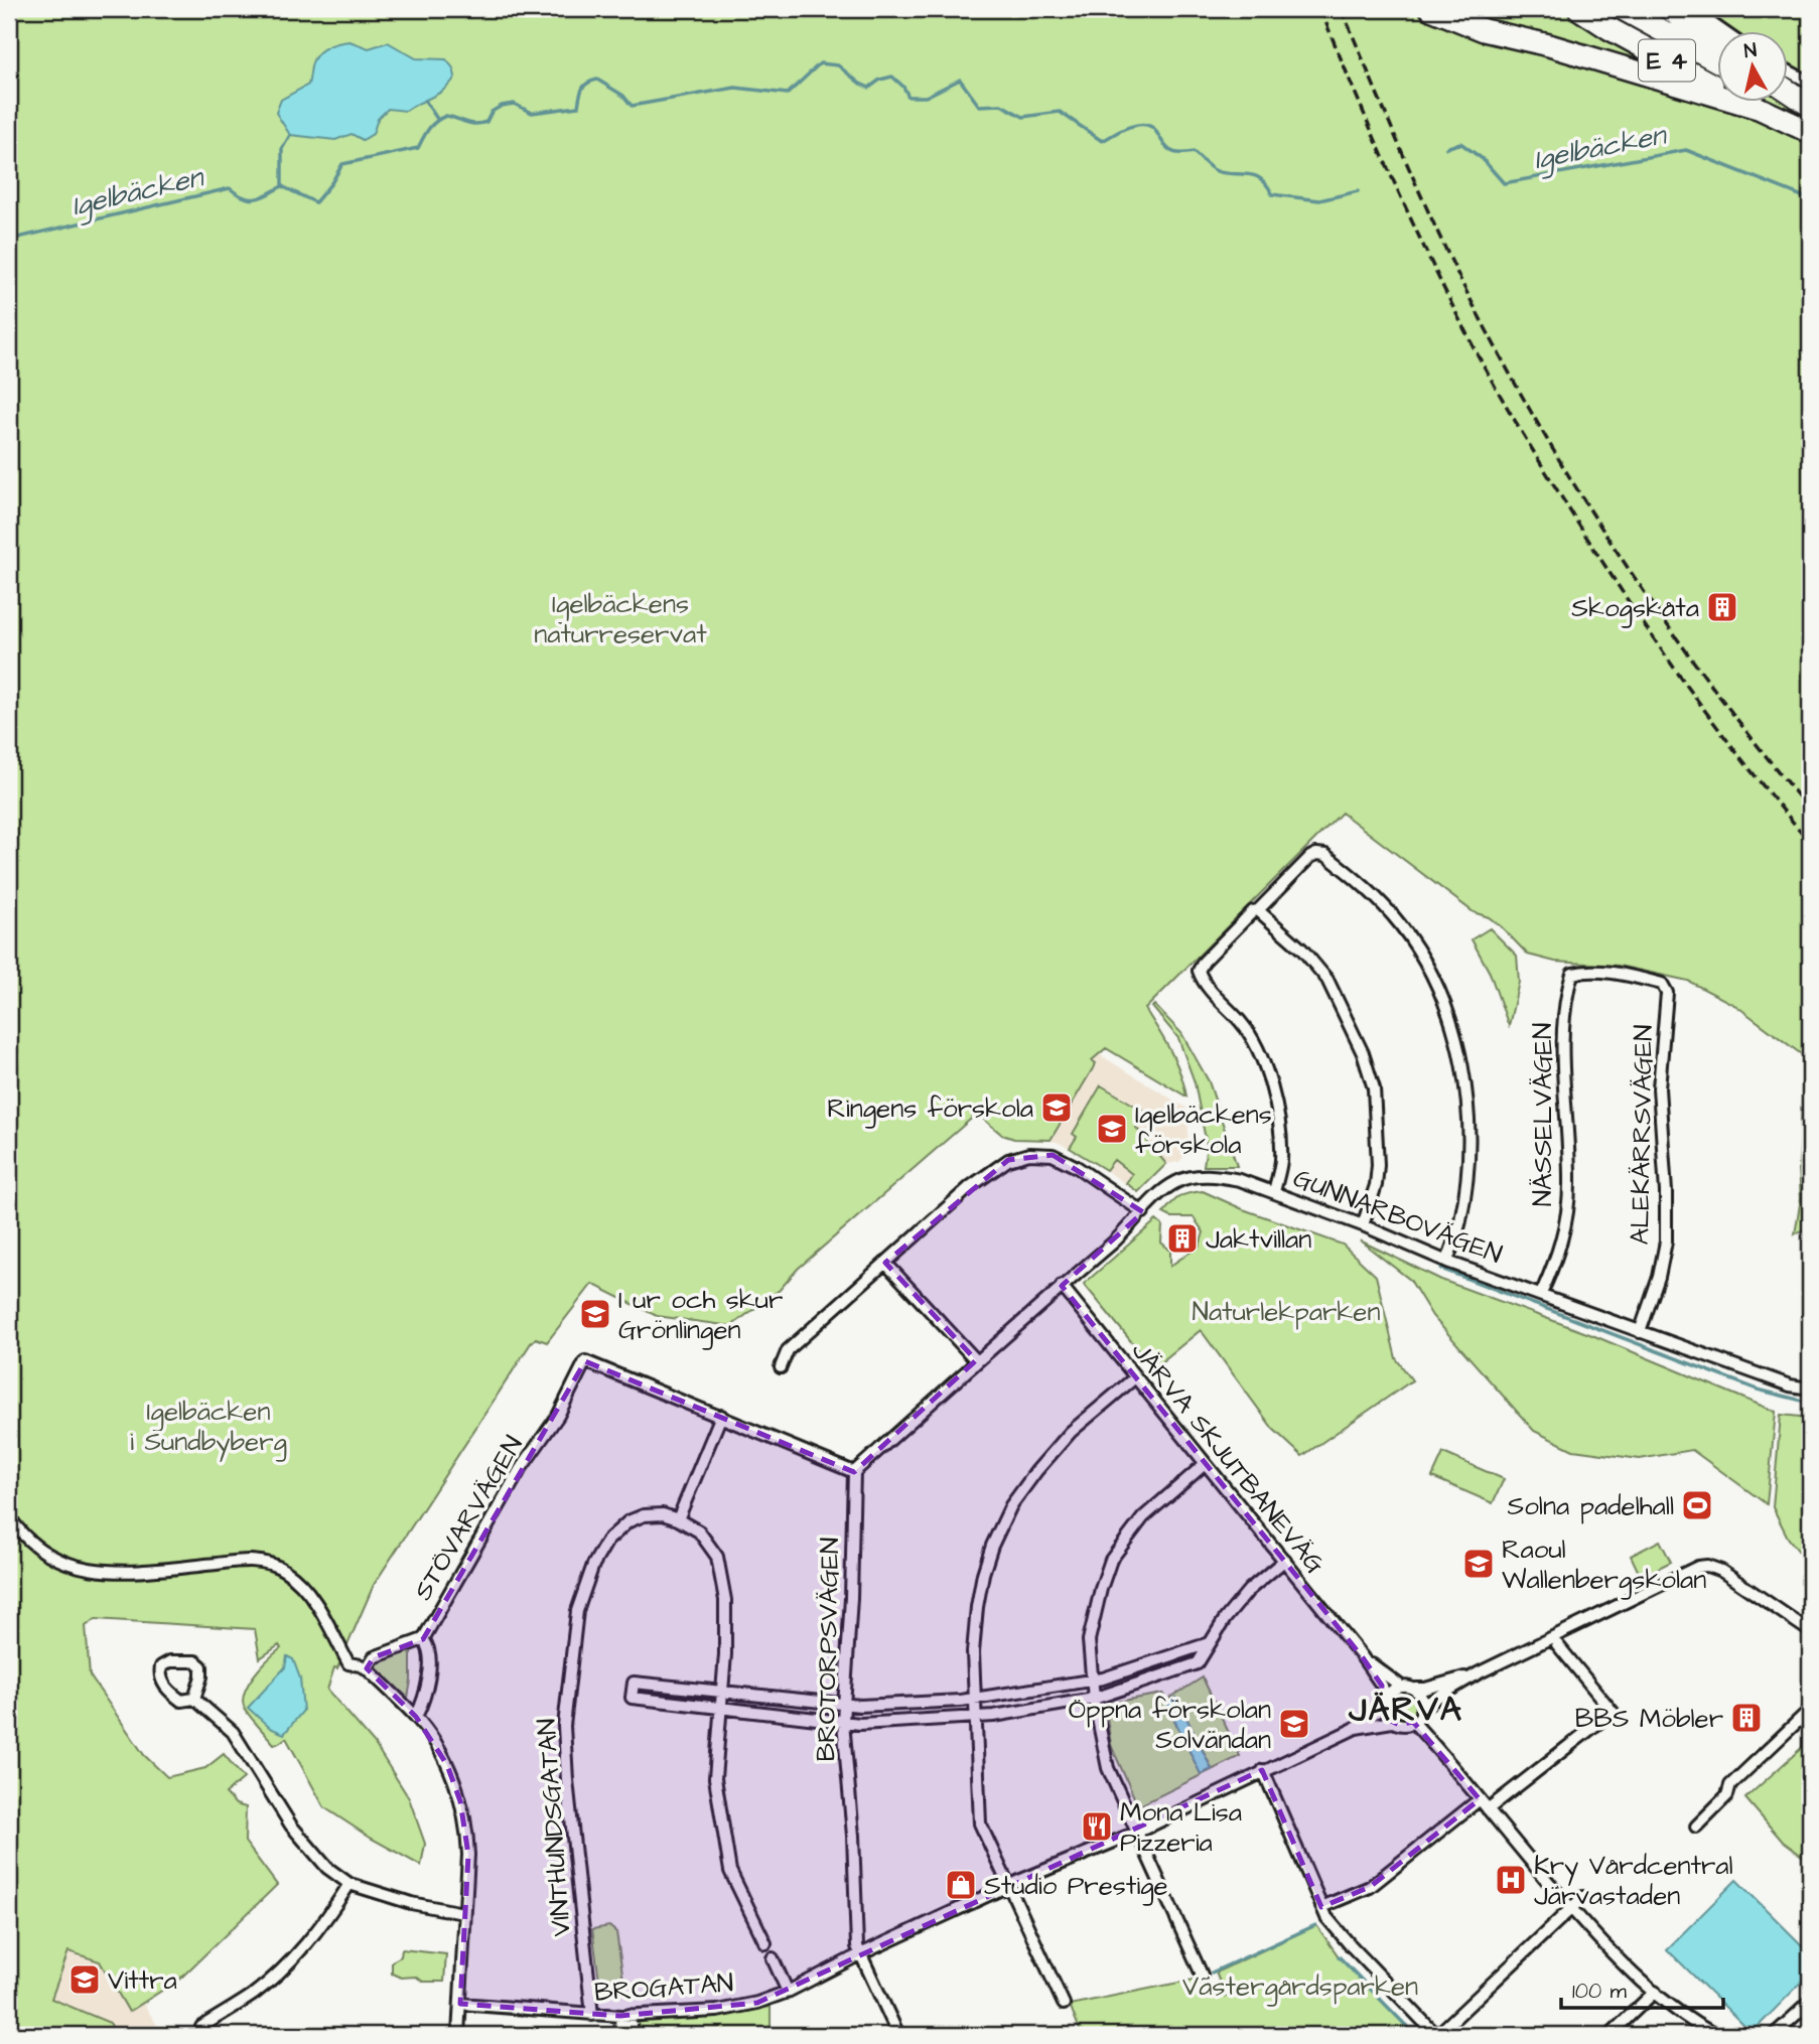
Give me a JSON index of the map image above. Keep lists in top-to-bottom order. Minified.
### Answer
{"streets":{"highway":["E 4"],"street":["NÄSSELVÄGEN","ALEKÄRRSVÄGEN","GUNNARBOVÄGEN","JÄRVA SKJUTBANEVÄG","STÖVARVÄGEN","BROTORPSVÄGEN","VINTHUNDSGATAN","BROGATAN"]},"crossings":[["NÄSSELVÄGEN","ALEKÄRRSVÄGEN"],["NÄSSELVÄGEN","GUNNARBOVÄGEN"],["ALEKÄRRSVÄGEN","GUNNARBOVÄGEN"],["GUNNARBOVÄGEN","JÄRVA SKJUTBANEVÄG"],["GUNNARBOVÄGEN","BROTORPSVÄGEN"],["BROTORPSVÄGEN","BROGATAN"],["VINTHUNDSGATAN","BROGATAN"]],"districts":["JÄRVA"],"water":["Igelbäcken"],"parks":["Igelbäckens naturreservat","Naturlekparken","Igelbäcken i Sundbyberg","Västergårdsparken"],"places":{"building":["Skogskåta","Jaktvillan","BBS Möbler"],"school or university":["Ringens förskola","Igelbäckens förskola","I ur och skur Grönlingen","Raoul Wallenbergskolan","Öppna förskolan Solvändan","Vittra"],"sports":["Solna padelhall"],"restaurant":["Mona Lisa Pizzeria"],"hospital":["Kry Vårdcentral Järvastaden"],"shop":["Studio Prestige"]},"scale_bar":"100 m","north":"top"}
